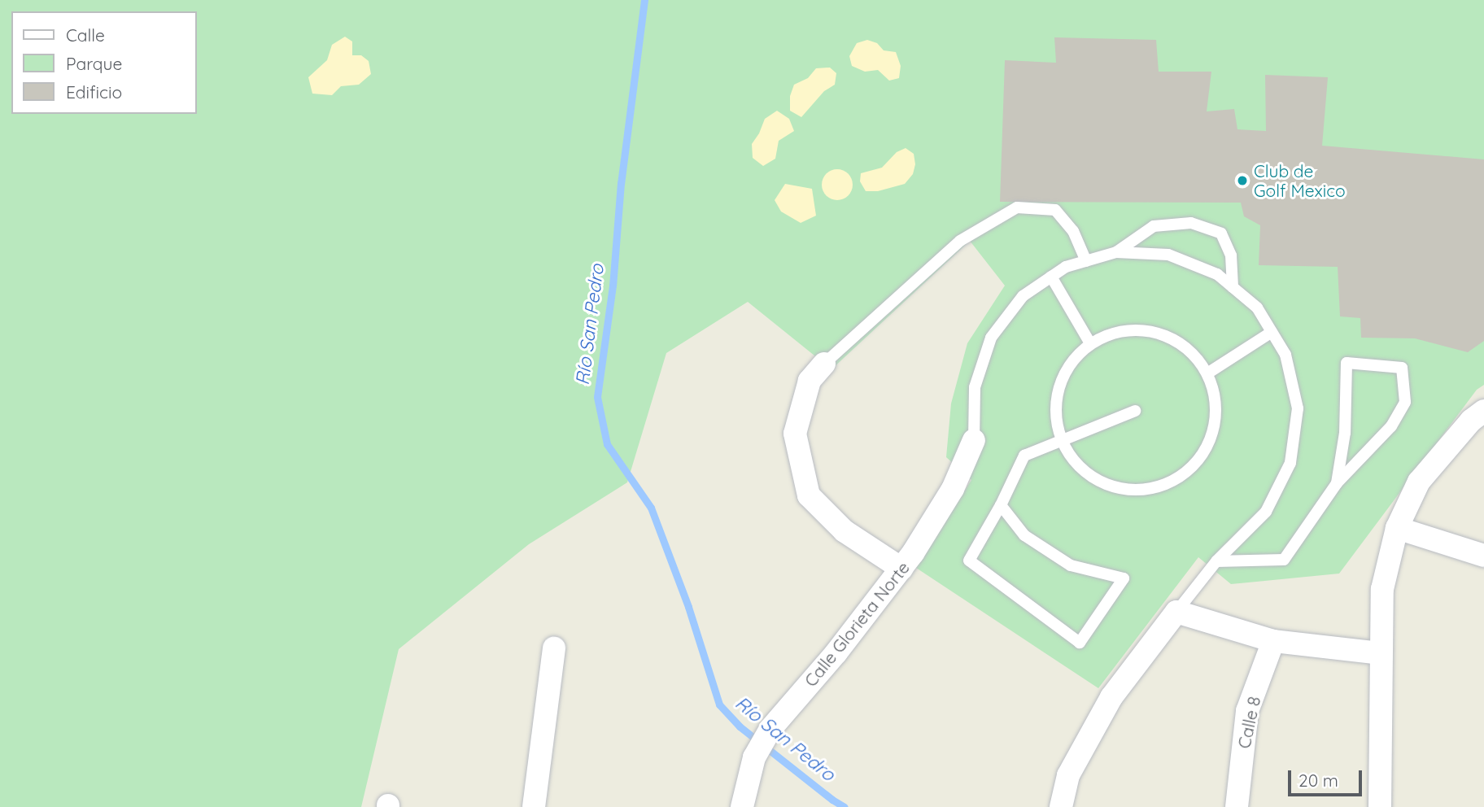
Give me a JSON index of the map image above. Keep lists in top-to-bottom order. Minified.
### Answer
{"streets":{"street":["Calle Glorieta Norte","Calle 8"]},"water":["Río San Pedro"],"places":["Club de Golf Mexico"],"legend":["Calle","Parque","Edificio"],"scale_bar":"20 m"}
